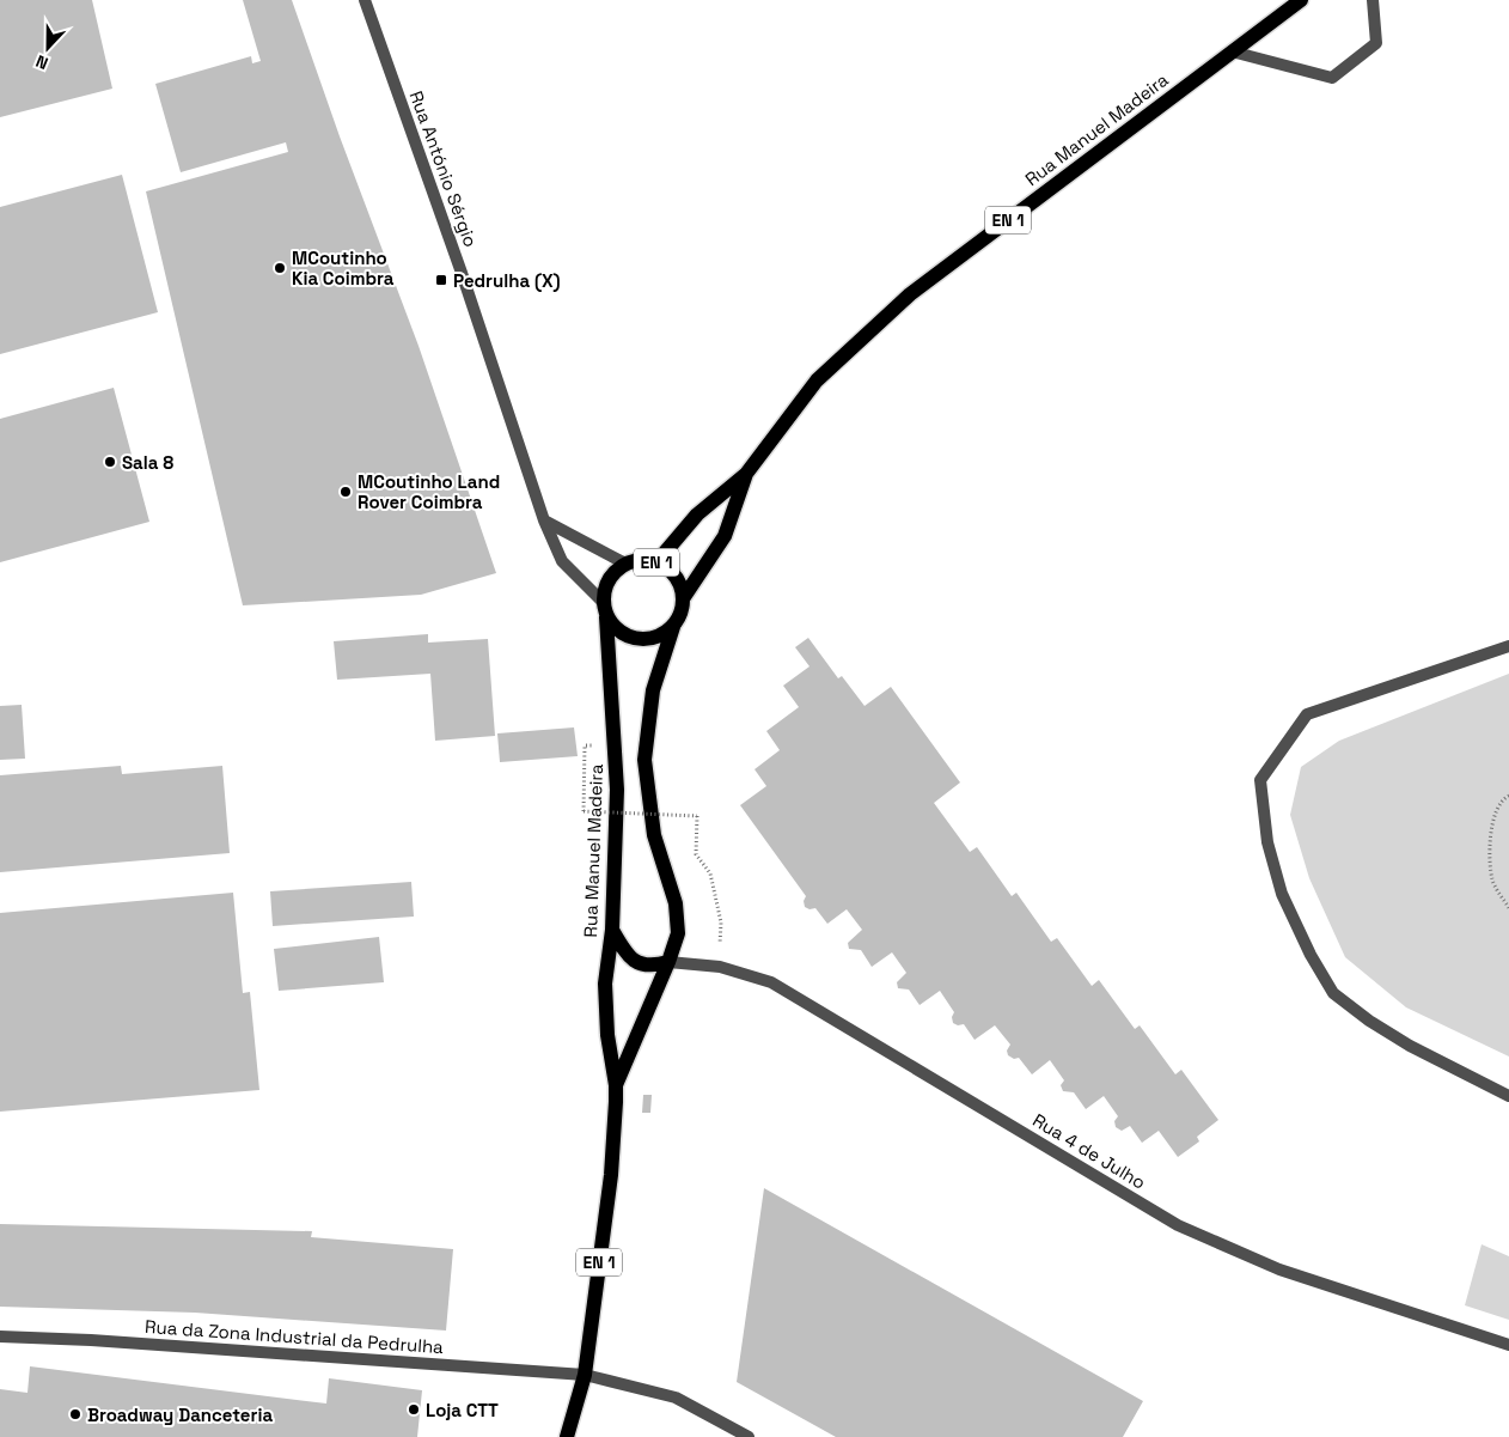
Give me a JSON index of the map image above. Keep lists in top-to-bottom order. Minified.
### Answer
{"streets":{"main road":["Rua Manuel Madeira","EN 1"],"street":["Rua António Sérgio","Rua 4 de Julho","Rua da Zona Industrial da Pedrulha"]},"crossings":[["Rua Manuel Madeira","Rua António Sérgio"],["Rua Manuel Madeira","EN 1"],["Rua Manuel Madeira","Rua 4 de Julho"],["Rua Manuel Madeira","Rua da Zona Industrial da Pedrulha"],["Rua António Sérgio","EN 1"]],"places":{"other":["MCoutinho Kia Coimbra","Sala 8","MCoutinho Land Rover Coimbra","Loja CTT","Broadway Danceteria"],"transit":["Pedrulha (X)"]},"north":"bottom"}
